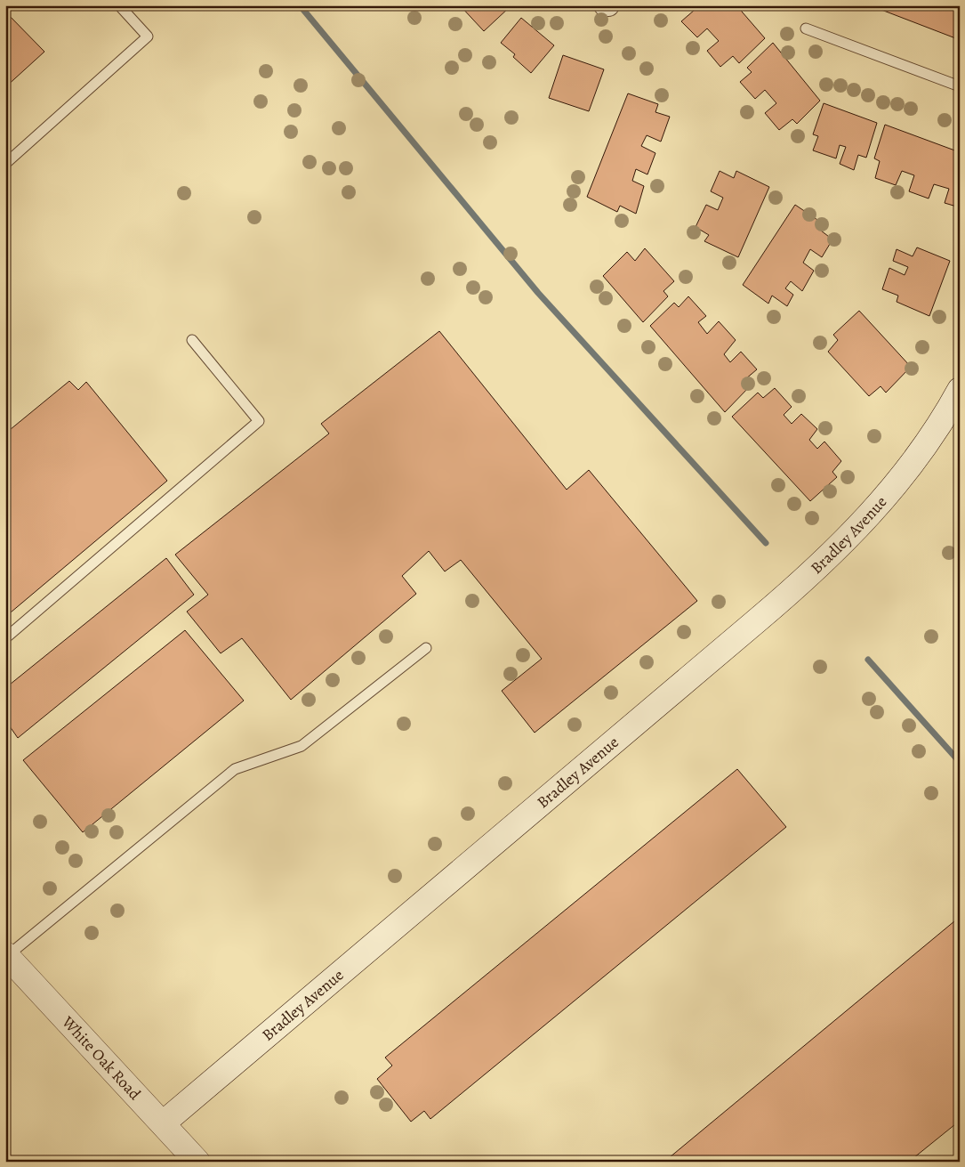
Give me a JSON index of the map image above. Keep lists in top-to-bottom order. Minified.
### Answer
{"streets":{"main road":["Bradley Avenue","White Oak Road"]},"crossings":[["Bradley Avenue","White Oak Road"]]}
